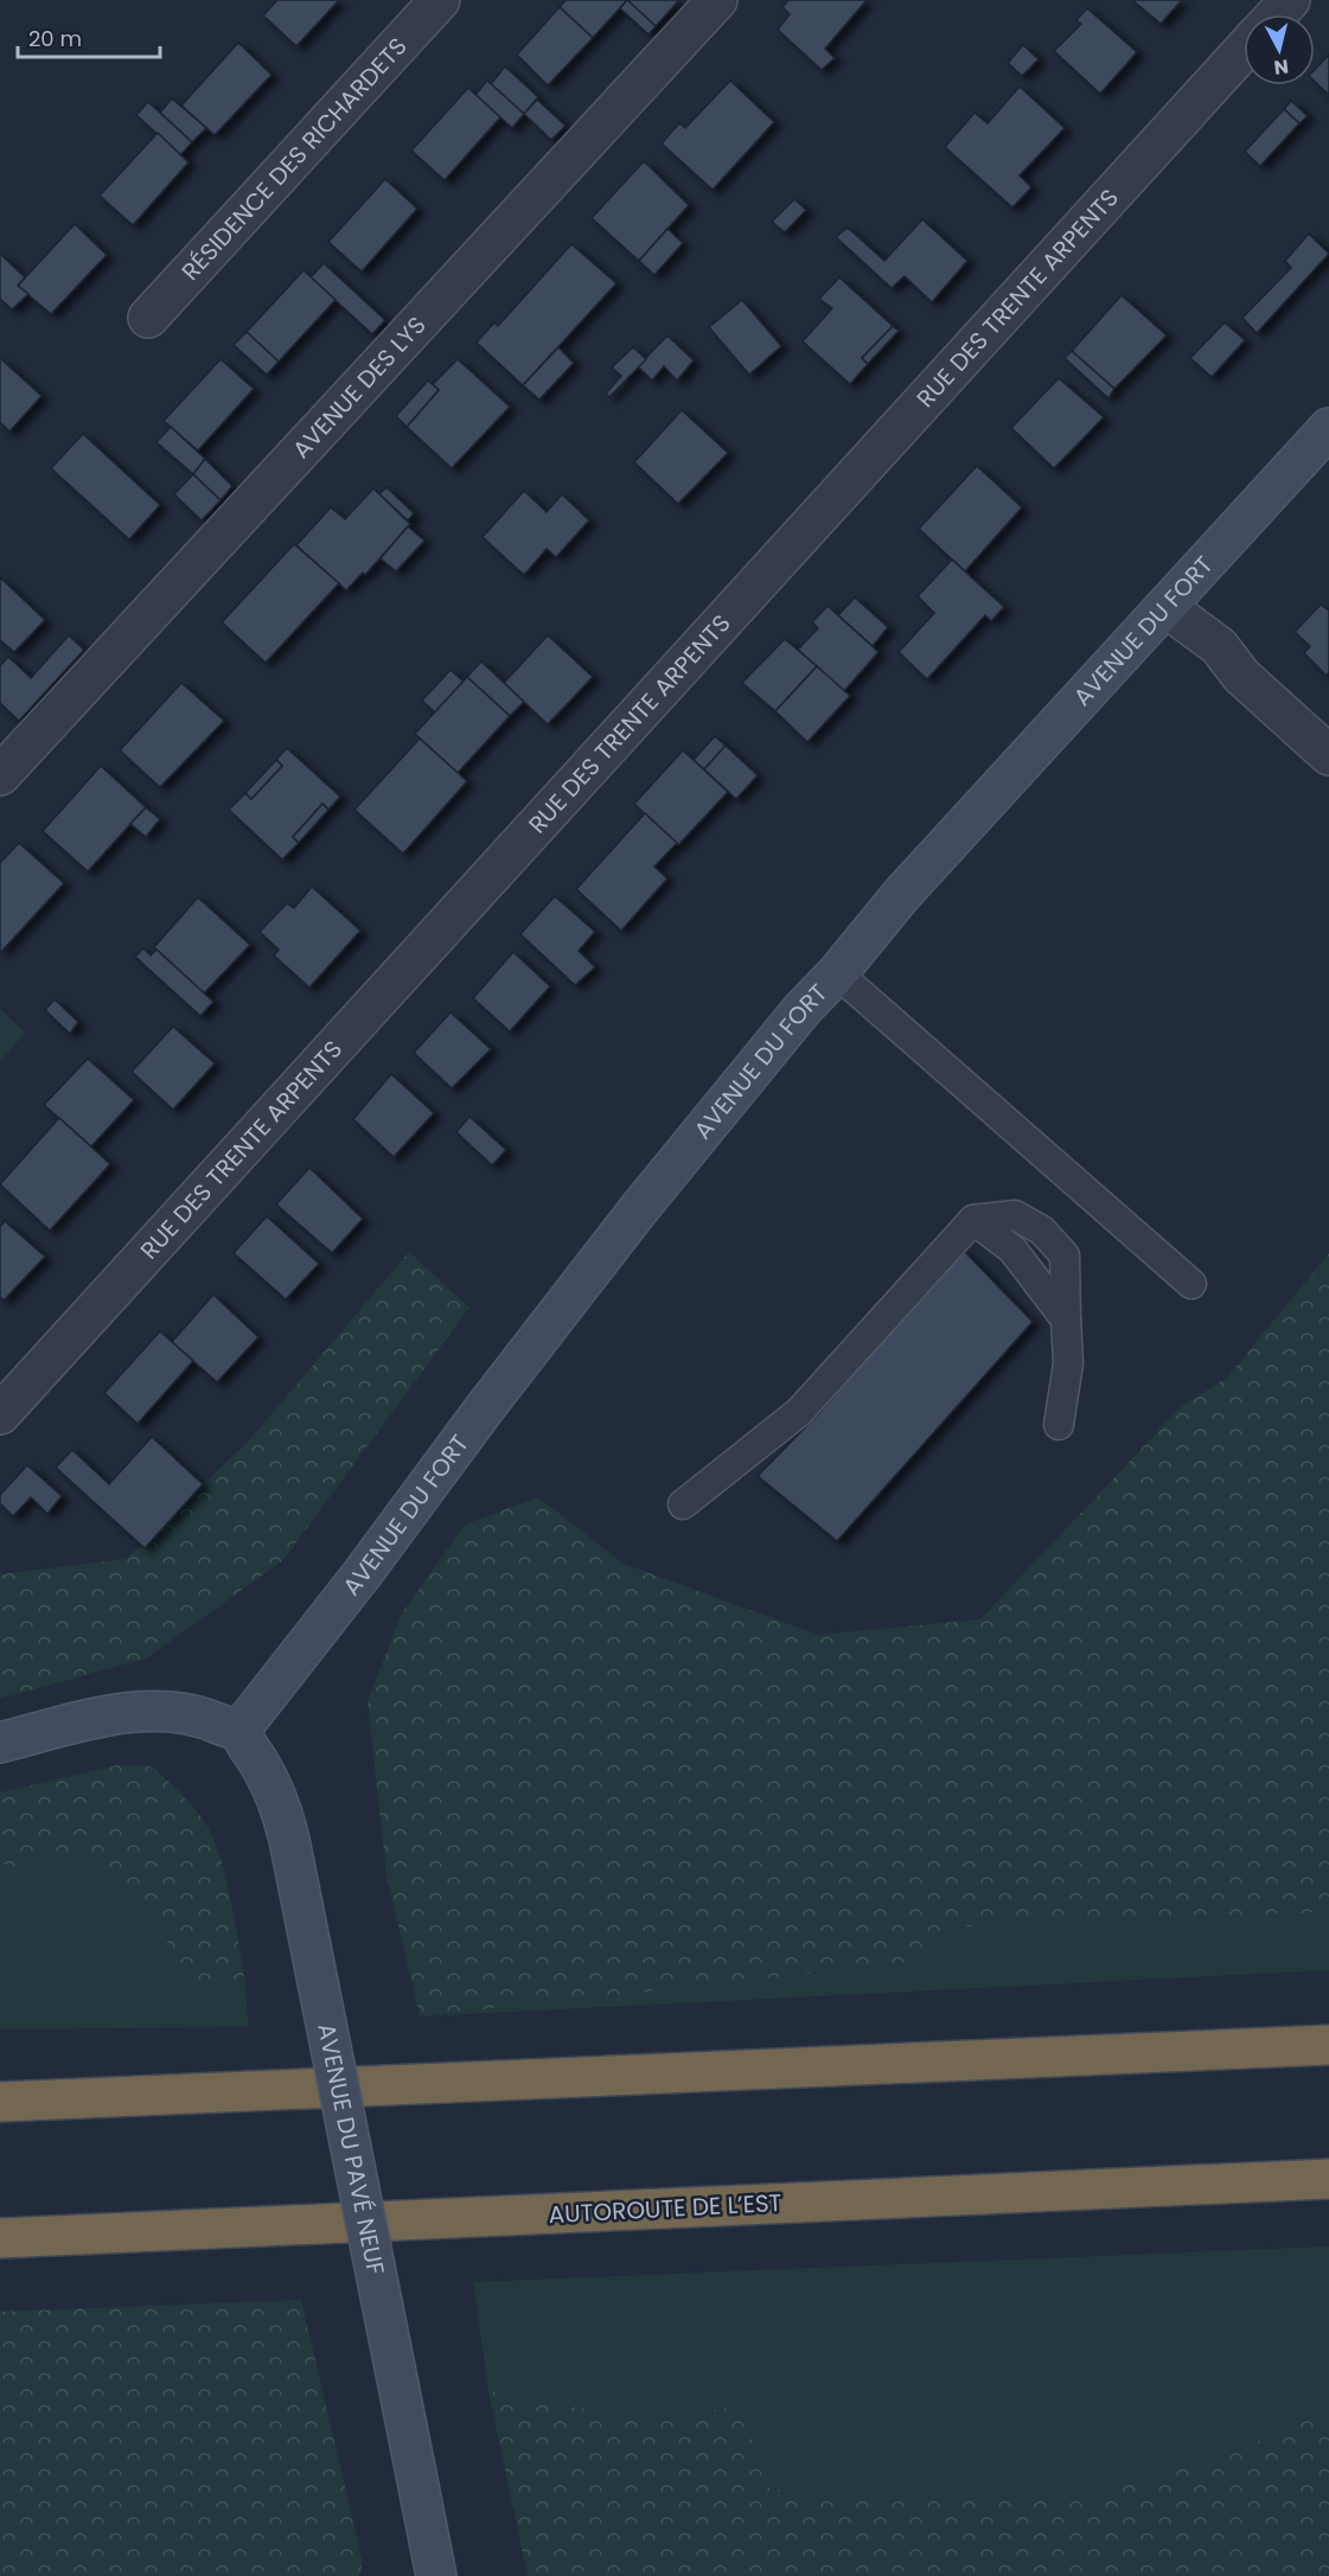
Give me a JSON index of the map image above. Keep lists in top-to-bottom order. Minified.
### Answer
{"streets":{"highway":["AUTOROUTE DE L’EST"],"main road":["AVENUE DU FORT","AVENUE DU PAVÉ NEUF"],"street":["RÉSIDENCE DES RICHARDETS","RUE DES TRENTE ARPENTS","AVENUE DES LYS"]},"crossings":[["AVENUE DU FORT","AVENUE DU PAVÉ NEUF"]],"scale_bar":"20 m","north":"bottom"}
